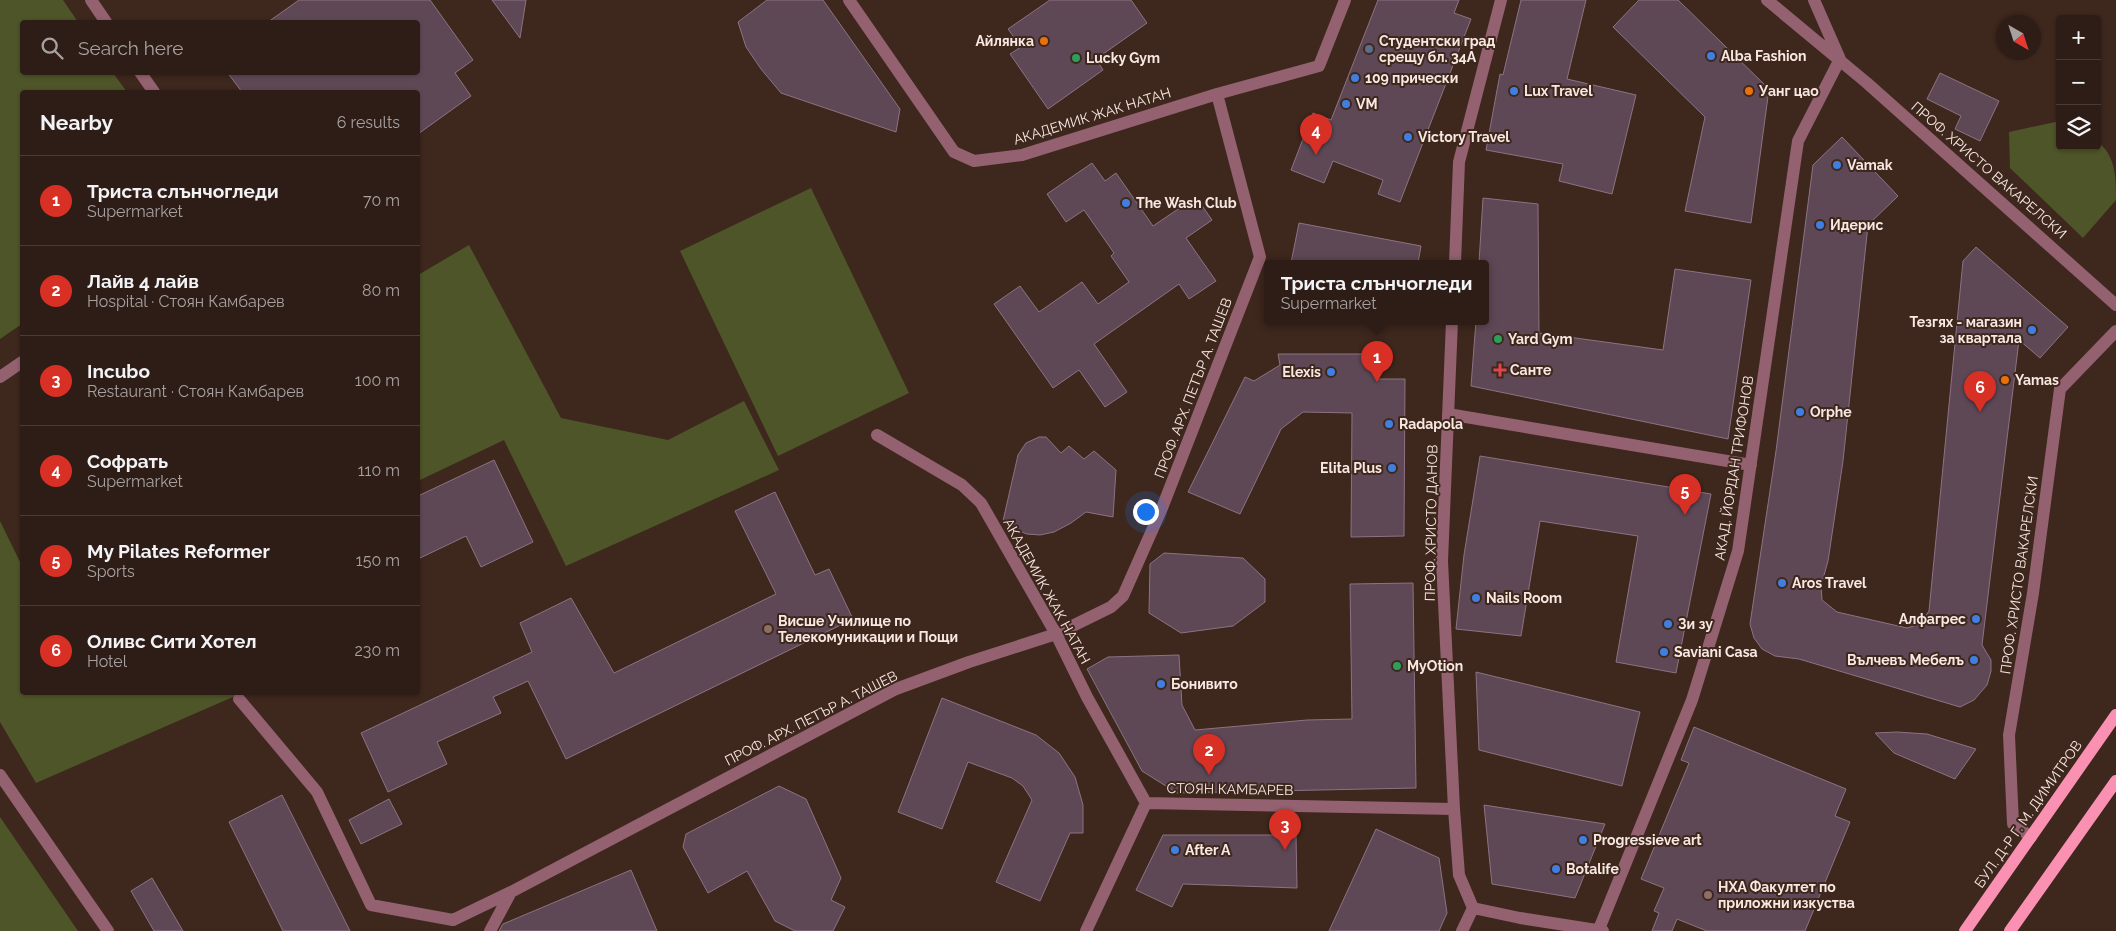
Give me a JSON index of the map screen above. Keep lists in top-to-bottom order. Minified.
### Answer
{"streets":{"main road":["БУЛ. Д-Р Г. М. ДИМИТРОВ"],"street":["АКАДЕМИК ЖАК НАТАН","ПРОФ. ХРИСТО ВАКАРЕЛСКИ","ПРОФ. АРХ. ПЕТЪР А. ТАШЕВ","АКАД. ЙОРДАН ТРИФОНОВ","ПРОФ. ХРИСТО ДАНОВ","СТОЯН КАМБАРЕВ"]},"crossings":[["АКАДЕМИК ЖАК НАТАН","ПРОФ. АРХ. ПЕТЪР А. ТАШЕВ"],["АКАДЕМИК ЖАК НАТАН","СТОЯН КАМБАРЕВ"],["ПРОФ. ХРИСТО ВАКАРЕЛСКИ","АКАД. ЙОРДАН ТРИФОНОВ"],["ПРОФ. ХРИСТО ВАКАРЕЛСКИ","БУЛ. Д-Р Г. М. ДИМИТРОВ"],["АКАД. ЙОРДАН ТРИФОНОВ","ПРОФ. ХРИСТО ДАНОВ"],["ПРОФ. ХРИСТО ДАНОВ","СТОЯН КАМБАРЕВ"]],"places":{"other":["Айлянка","Студентски град срещу бл. 34А","Alba Fashion","Lucky Gym","109 прически","Lux Travel","Уанг цао","VM","Victory Travel","Vamak","The Wash Club","Идерис","Тезгях - магазин за квартала","Yard Gym","Elexis","Yamas","Orphe","Radapola","Elita Plus","Aros Travel","Nails Room","Алфагрес","Зи зу","Висше Училище по Телекомуникации и Пощи","Saviani Casa","Вълчевъ Мебелъ","MyOtion","Бонивито","Progressieve art","After A","Botalife","НХА Факултет по приложни изкуства"],"health":["Санте"]},"north":"bottom right","page":{"map_buttons":["+","−"],"search":"Search here","heading":["Nearby","6 results"],"pins":["4","1","6","5","2","3"],"list":[{"mark":"1","name":"Триста слънчогледи","note":"Supermarket","value":"70 m"},{"mark":"2","name":"Лайв 4 лайв","note":"Hospital · Стоян Камбарев","value":"80 m"},{"mark":"3","name":"Incubo","note":"Restaurant · Стоян Камбарев","value":"100 m"},{"mark":"4","name":"Софрать","note":"Supermarket","value":"110 m"},{"mark":"5","name":"My Pilates Reformer","note":"Sports","value":"150 m"},{"mark":"6","name":"Оливс Сити Хотел","note":"Hotel","value":"230 m"}],"popup":["Триста слънчогледи","Supermarket"]}}
